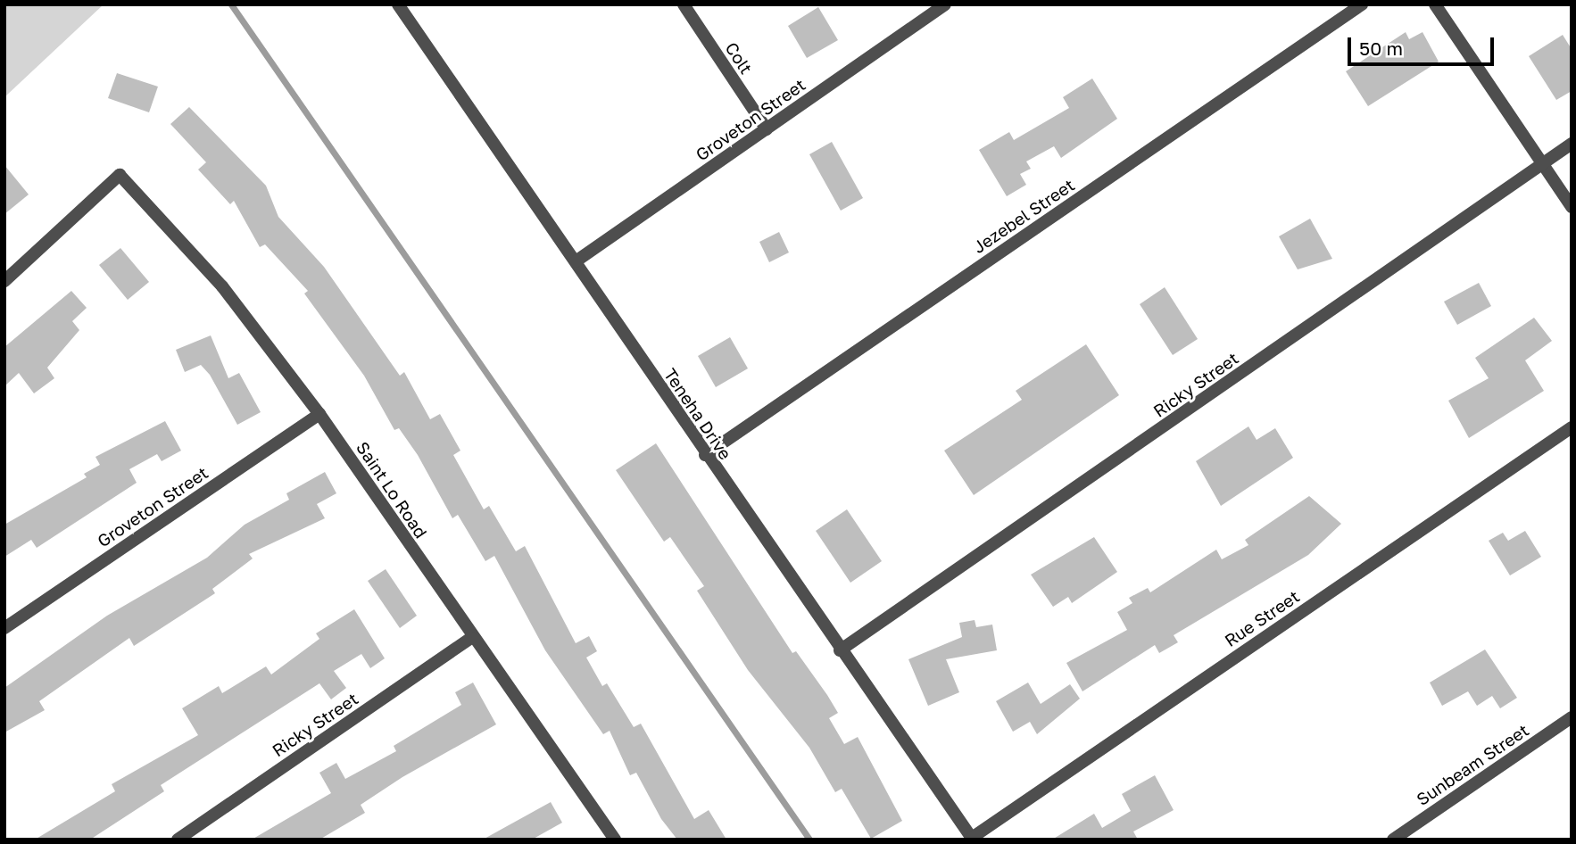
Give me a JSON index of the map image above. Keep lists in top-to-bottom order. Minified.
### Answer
{"streets":{"street":["Colt","Groveton Street","Jezebel Street","Ricky Street","Teneha Drive","Saint Lo Road","Rue Street","Sunbeam Street"]},"crossings":[["Colt","Groveton Street"],["Groveton Street","Teneha Drive"],["Groveton Street","Saint Lo Road"],["Jezebel Street","Teneha Drive"],["Ricky Street","Teneha Drive"],["Ricky Street","Saint Lo Road"],["Teneha Drive","Rue Street"]],"scale_bar":"50 m"}
